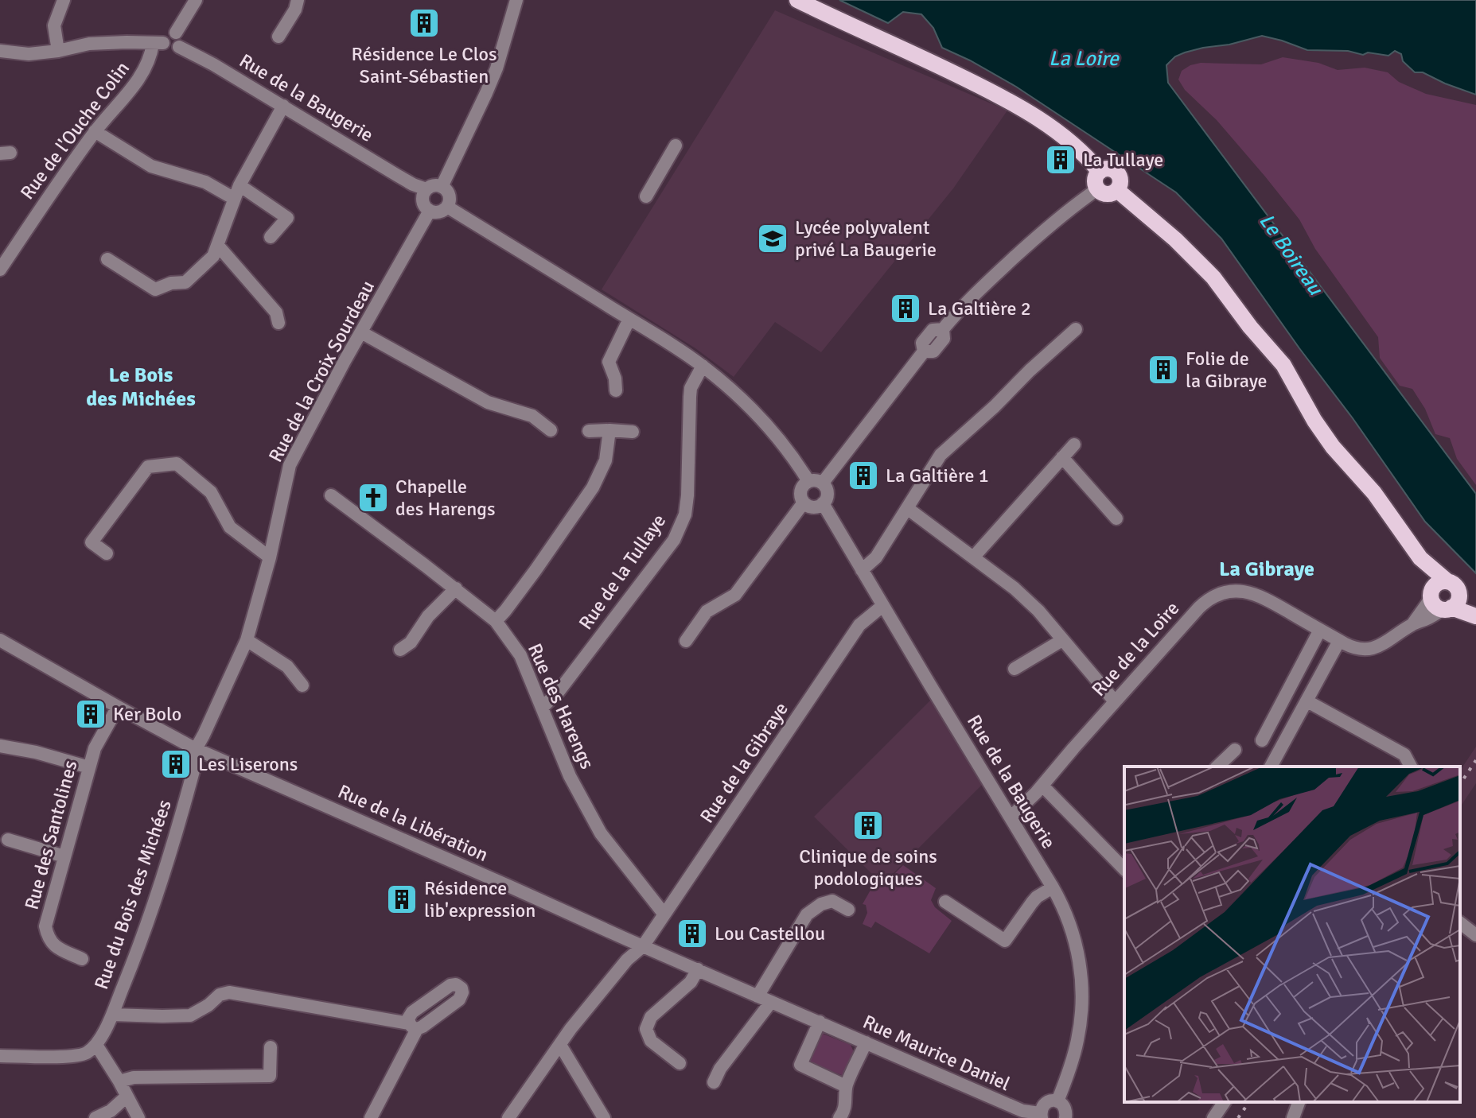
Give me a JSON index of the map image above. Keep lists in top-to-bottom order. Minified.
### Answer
{"streets":{"street":["Rue de la Baugerie","Rue de l'Ouche Colin","Rue de la Croix Sourdeau","Rue de la Tullaye","Rue de la Loire","Rue des Harengs","Rue de la Gibraye","Rue de la Libération","Rue des Santolines","Rue du Bois des Michées","Rue Maurice Daniel"]},"crossings":[["Rue de la Baugerie","Rue de l'Ouche Colin"],["Rue de la Baugerie","Rue de la Croix Sourdeau"],["Rue de la Baugerie","Rue de la Loire"],["Rue de la Baugerie","Rue de la Gibraye"],["Rue de la Croix Sourdeau","Rue de la Libération"],["Rue de la Croix Sourdeau","Rue du Bois des Michées"],["Rue de la Tullaye","Rue des Harengs"],["Rue des Harengs","Rue de la Gibraye"],["Rue de la Gibraye","Rue de la Libération"],["Rue de la Libération","Rue des Santolines"],["Rue de la Libération","Rue du Bois des Michées"],["Rue de la Libération","Rue Maurice Daniel"]],"districts":["Le Bois des Michées","La Gibraye"],"water":["La Loire","Le Boireau"],"places":{"building":["Résidence Le Clos Saint-Sébastien","La Tullaye","La Galtière 2","Folie de la Gibraye","La Galtière 1","Ker Bolo","Les Liserons","Clinique de soins podologiques","Résidence lib'expression","Lou Castellou"],"school or university":["Lycée polyvalent privé La Baugerie"],"church":["Chapelle des Harengs"]}}
